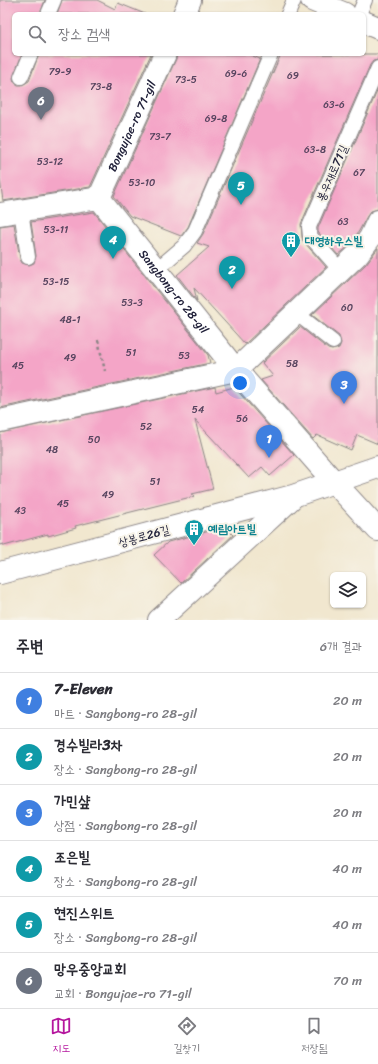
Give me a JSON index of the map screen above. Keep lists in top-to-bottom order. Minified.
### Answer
{"streets":{"street":["Bongujae-ro 71-gil","Sangbong-ro 28-gil","상봉로26길"],"lane":["봉우재로71길"]},"crossings":[["Bongujae-ro 71-gil","Sangbong-ro 28-gil"],["Sangbong-ro 28-gil","상봉로26길"]],"places":{"building":["대영하우스빌","예림아트빌"]},"house_numbers":["79-9","69-6","69","73-5","73-8","63-6","69-8","73-7","63-8","53-12","67","53-10","63","53-11","53-15","53-3","60","48-1","51","53","49","58","45","54","56","52","50","48","51","49","45","43"],"page":{"search":"장소 검색","pins":["6","5","4","2","3","1"],"heading":["주변","6개 결과"],"list":[{"mark":"1","name":"7-Eleven","note":"마트 · Sangbong-ro 28-gil","value":"20 m"},{"mark":"2","name":"경수빌라3차","note":"장소 · Sangbong-ro 28-gil","value":"20 m"},{"mark":"3","name":"가민샾","note":"상점 · Sangbong-ro 28-gil","value":"20 m"},{"mark":"4","name":"조은빌","note":"장소 · Sangbong-ro 28-gil","value":"40 m"},{"mark":"5","name":"현진스위트","note":"장소 · Sangbong-ro 28-gil","value":"40 m"},{"mark":"6","name":"망우중앙교회","note":"교회 · Bongujae-ro 71-gil","value":"70 m"}],"nav":["지도","길찾기","저장됨"]}}
